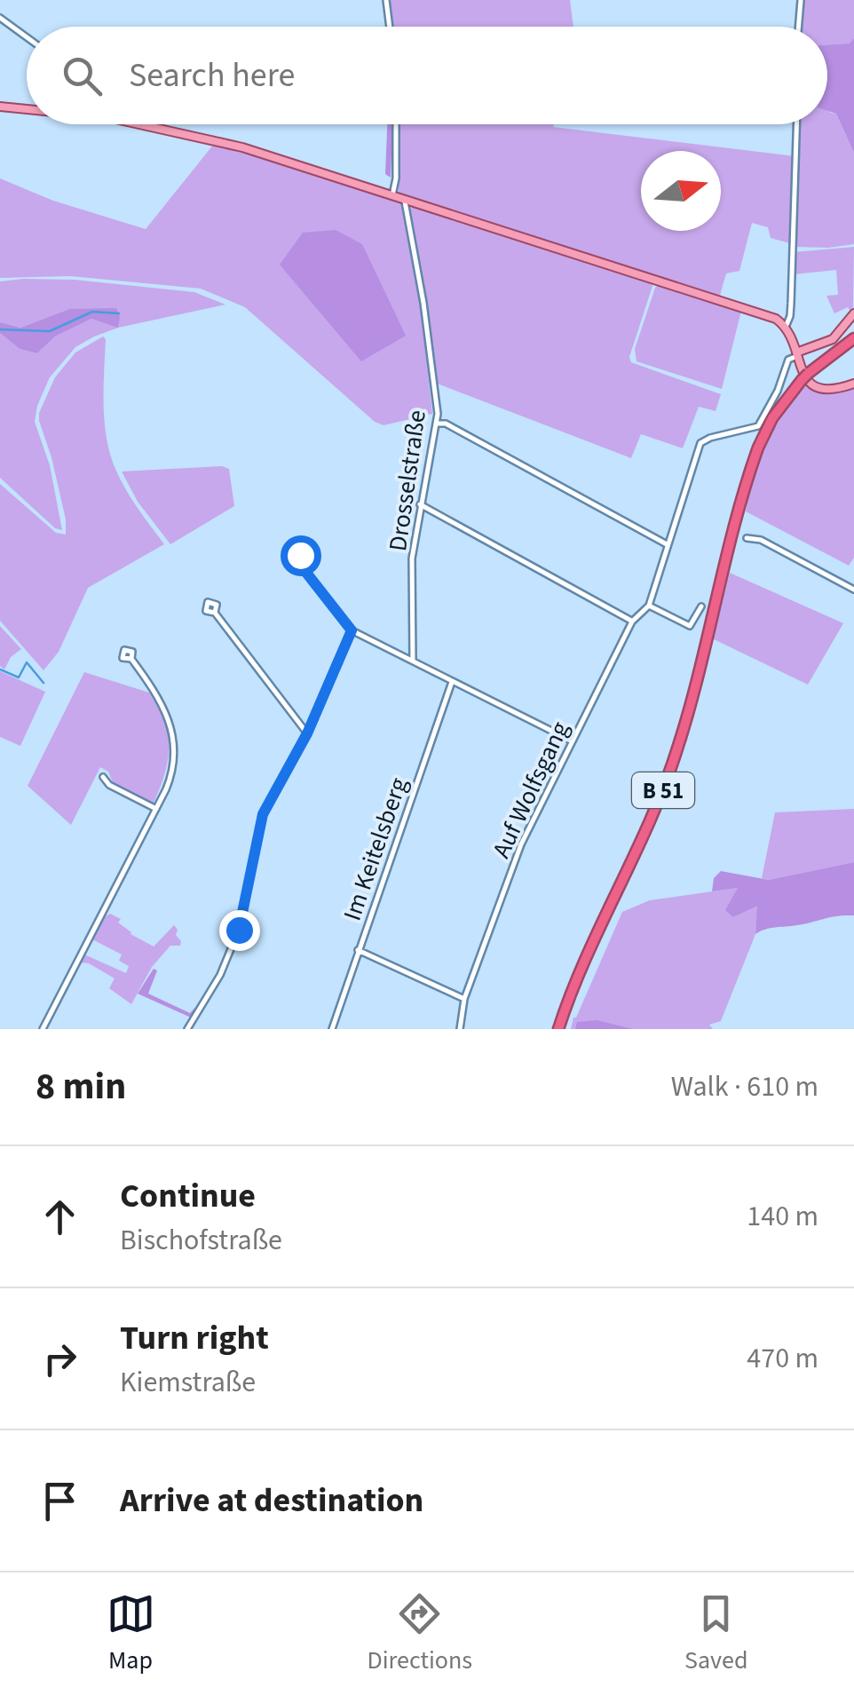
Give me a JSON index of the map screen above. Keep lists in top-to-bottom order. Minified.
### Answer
{"streets":{"highway":["B 51"],"street":["Drosselstraße","Auf Wolfsgang","Im Keitelsberg"]},"north":"right","page":{"search":"Search here","heading":["8 min","Walk · 610 m"],"list":[["Continue","Bischofstraße","140 m"],["Turn right","Kiemstraße","470 m"],"Arrive at destination"],"nav":["Map","Directions","Saved"]}}
